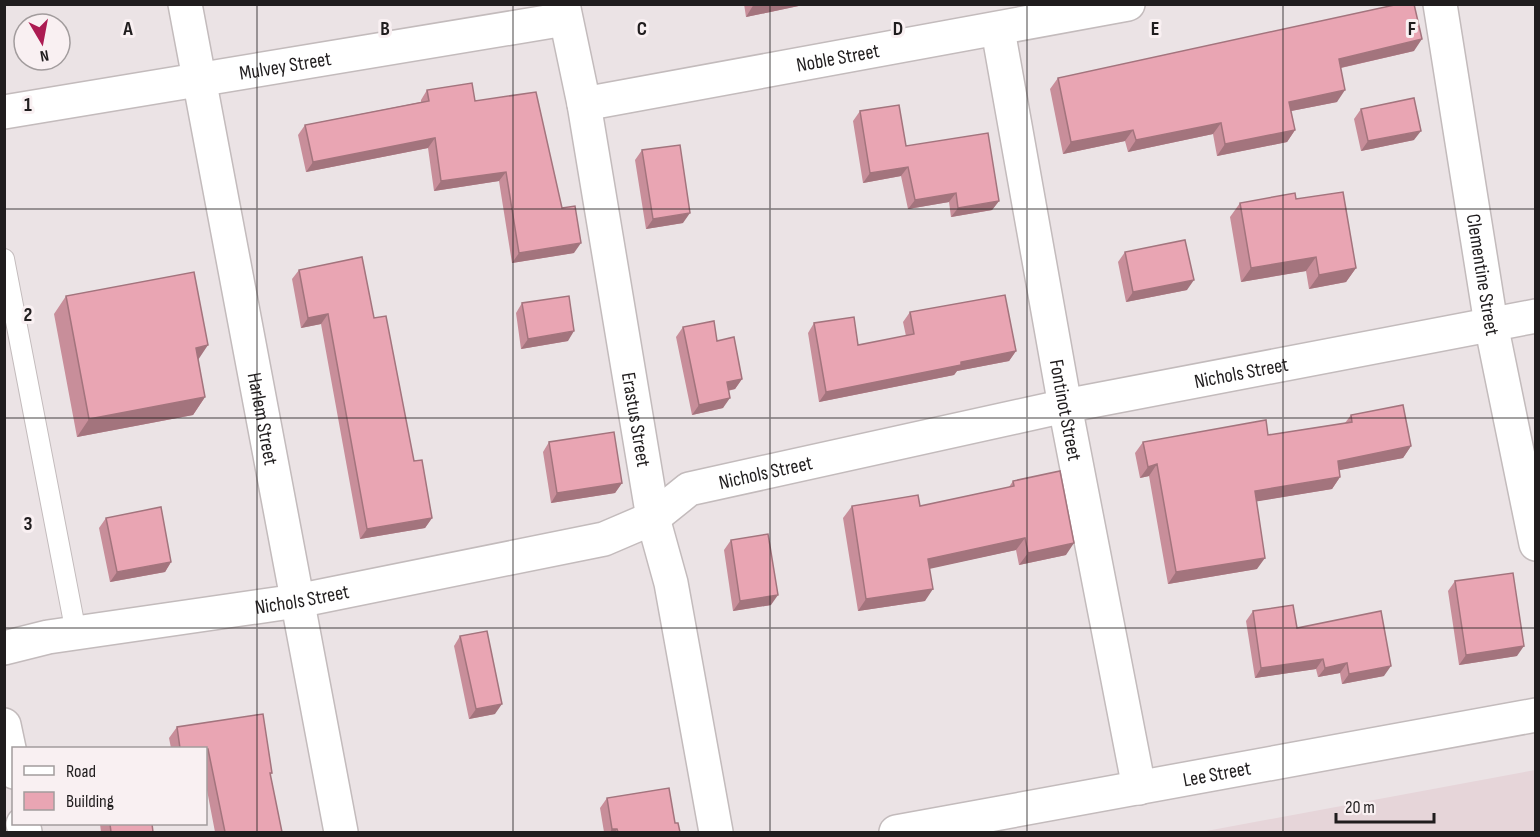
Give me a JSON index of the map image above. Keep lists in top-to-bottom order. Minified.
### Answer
{"streets":{"street":["Noble Street","Mulvey Street","Clementine Street","Nichols Street","Fontinot Street","Harlem Street","Erastus Street","Lee Street"]},"crossings":[["Noble Street","Fontinot Street"],["Noble Street","Erastus Street"],["Mulvey Street","Harlem Street"],["Mulvey Street","Erastus Street"],["Clementine Street","Nichols Street"],["Nichols Street","Fontinot Street"],["Nichols Street","Harlem Street"],["Nichols Street","Erastus Street"],["Fontinot Street","Lee Street"]],"legend":["Road","Building"],"scale_bar":"20 m","north":"bottom","grid":{"columns":["A","B","C","D","E","F"],"rows":["1","2","3"]}}
